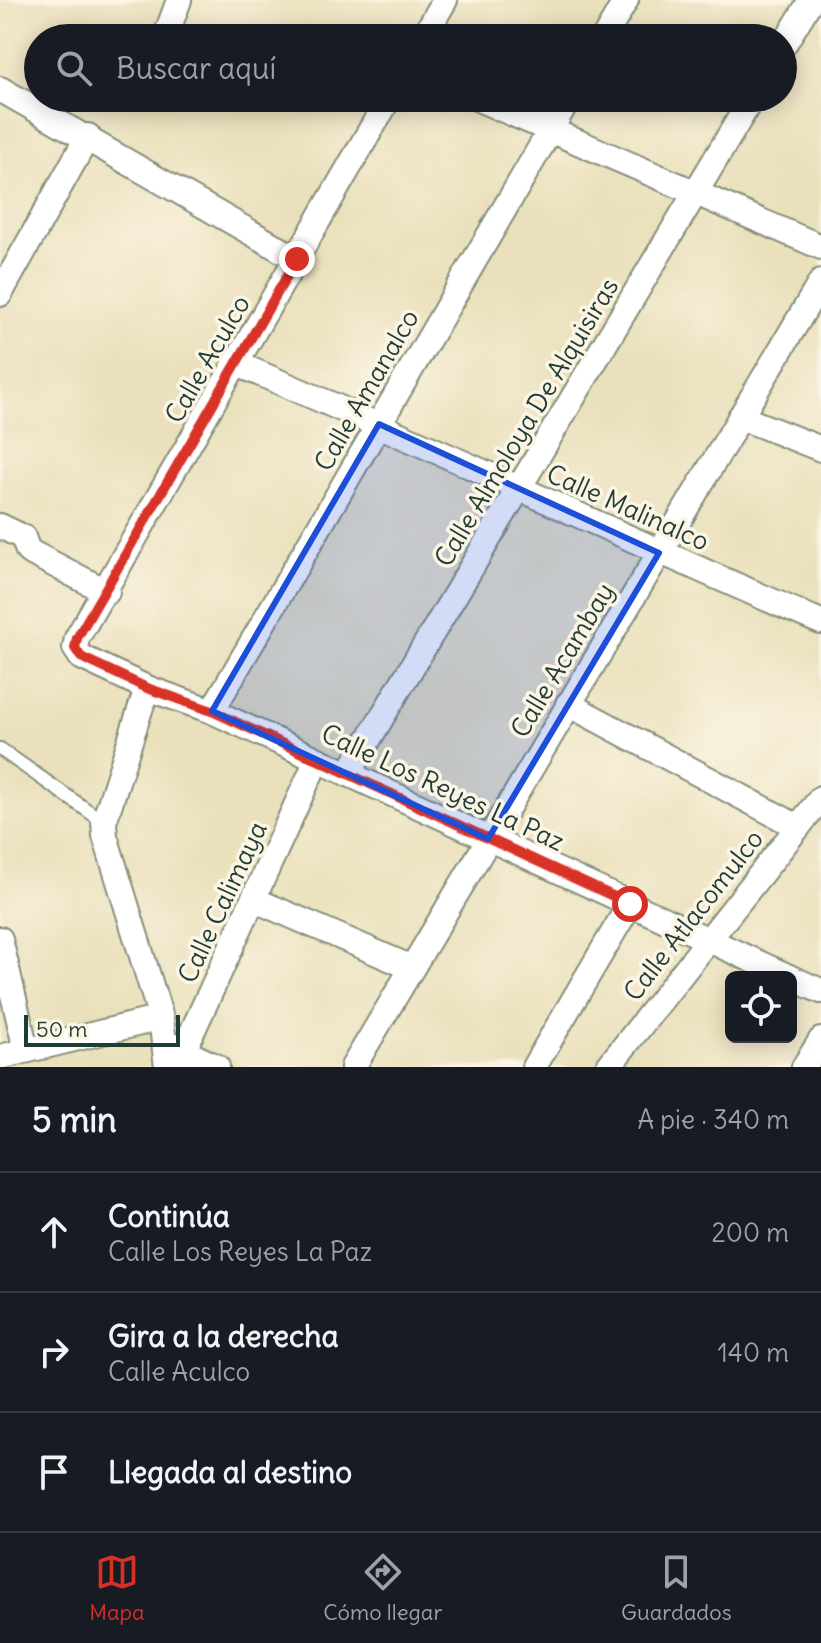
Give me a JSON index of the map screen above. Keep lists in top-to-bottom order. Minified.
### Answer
{"streets":{"street":["Calle Aculco","Calle Amanalco","Calle Almoloya De Alquisiras","Calle Malinalco","Calle Acambay","Calle Los Reyes La Paz","Calle Calimaya","Calle Atlacomulco"]},"crossings":[["Calle Aculco","Calle Malinalco"],["Calle Aculco","Calle Los Reyes La Paz"],["Calle Amanalco","Calle Malinalco"],["Calle Amanalco","Calle Los Reyes La Paz"],["Calle Almoloya De Alquisiras","Calle Malinalco"],["Calle Almoloya De Alquisiras","Calle Los Reyes La Paz"],["Calle Malinalco","Calle Acambay"],["Calle Acambay","Calle Los Reyes La Paz"],["Calle Los Reyes La Paz","Calle Calimaya"],["Calle Los Reyes La Paz","Calle Atlacomulco"]],"scale_bar":"50 m","page":{"search":"Buscar aquí","scale":"50 m","heading":["5 min","A pie · 340 m"],"list":[["Continúa","Calle Los Reyes La Paz","200 m"],["Gira a la derecha","Calle Aculco","140 m"],"Llegada al destino"],"nav":["Mapa","Cómo llegar","Guardados"]}}
